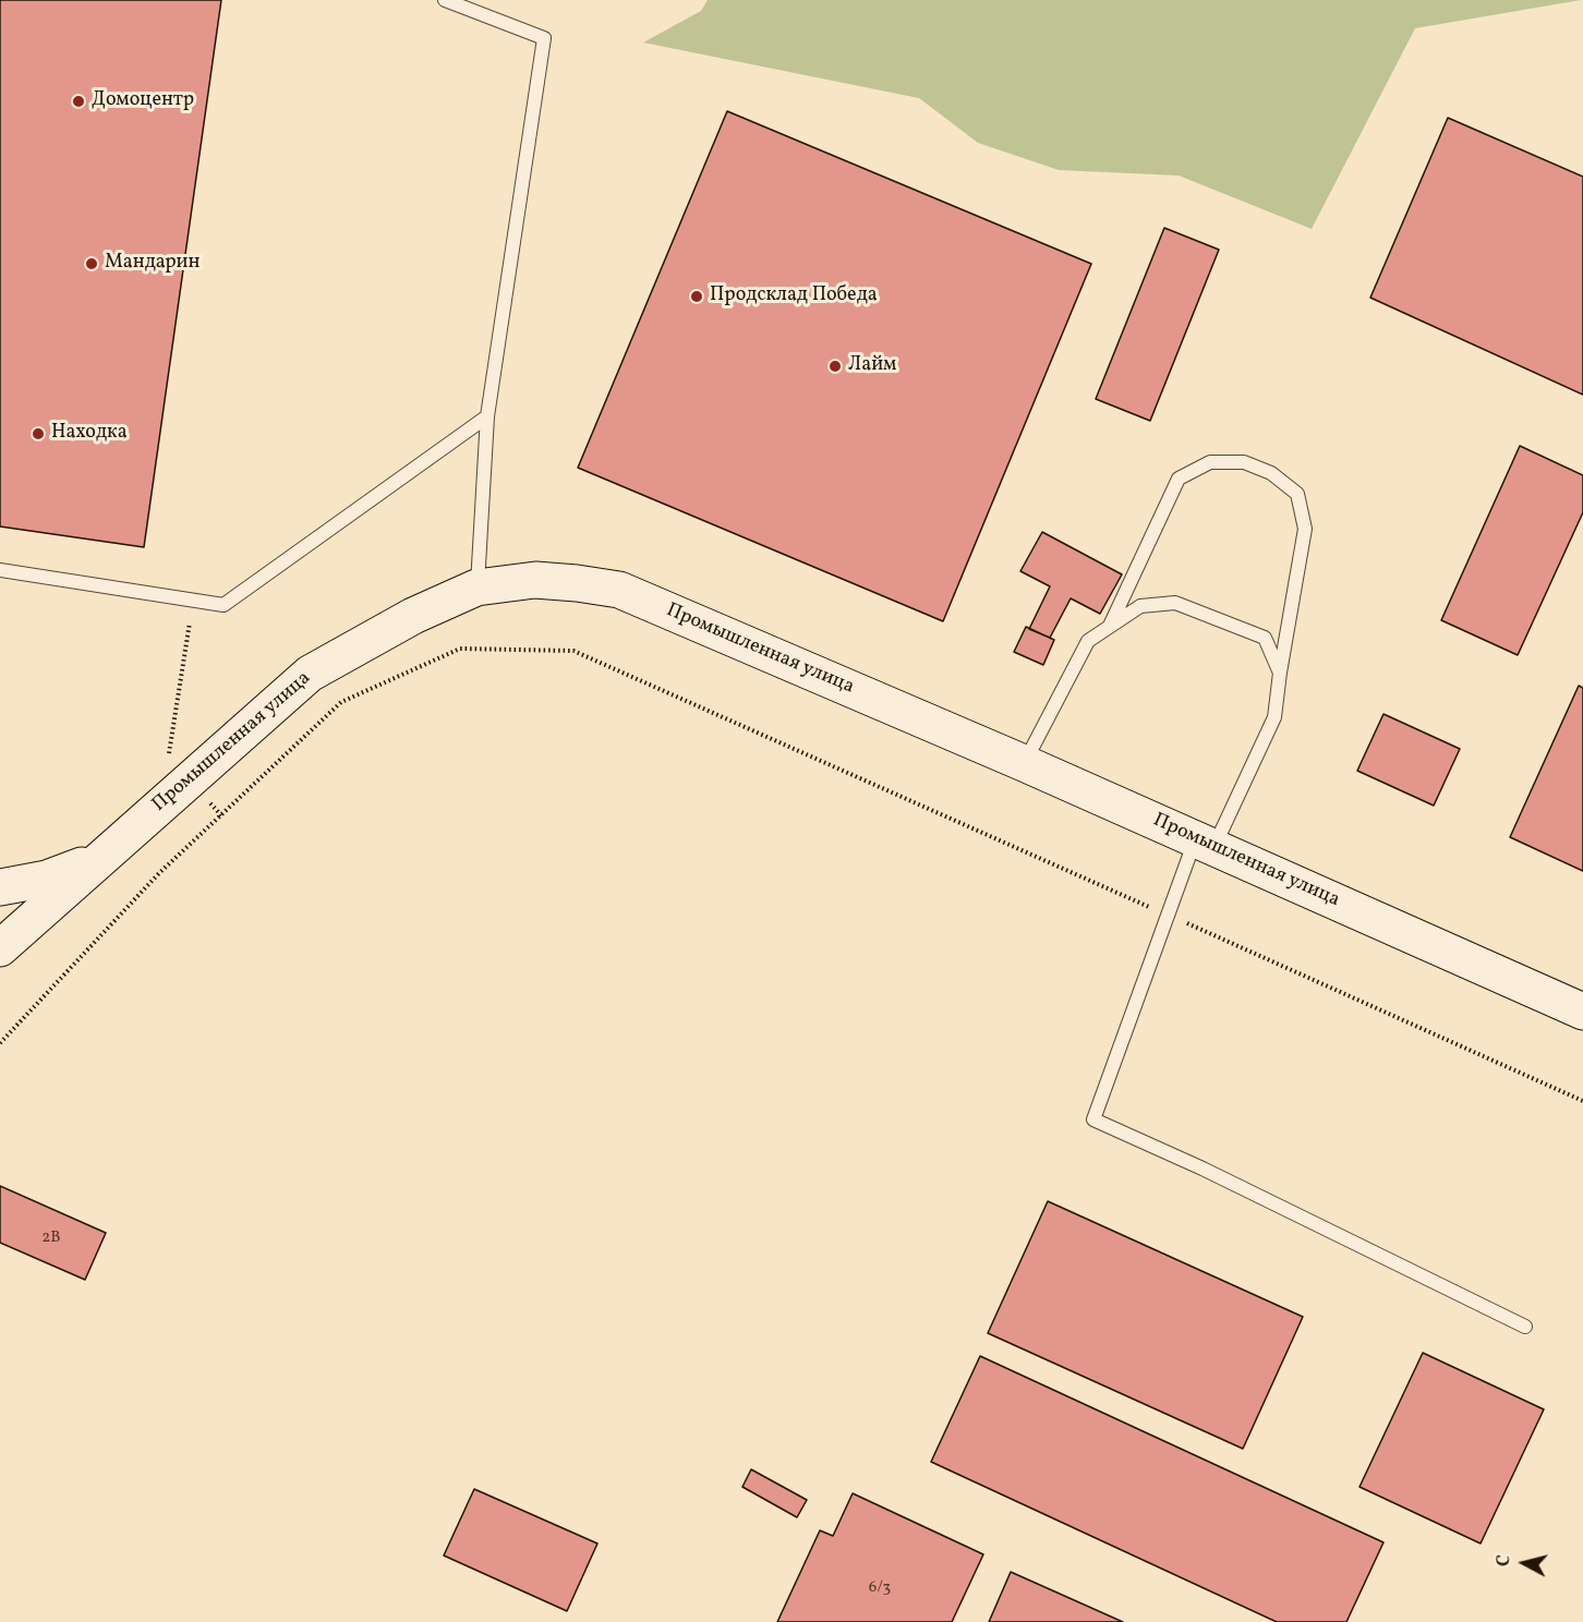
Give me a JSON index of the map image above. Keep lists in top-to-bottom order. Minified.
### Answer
{"streets":{"main road":["Промышленная улица"]},"places":["Домоцентр","Мандарин","Продсклад Победа","Лайм","Находка"],"house_numbers":["2В","6/3"],"north":"left"}
